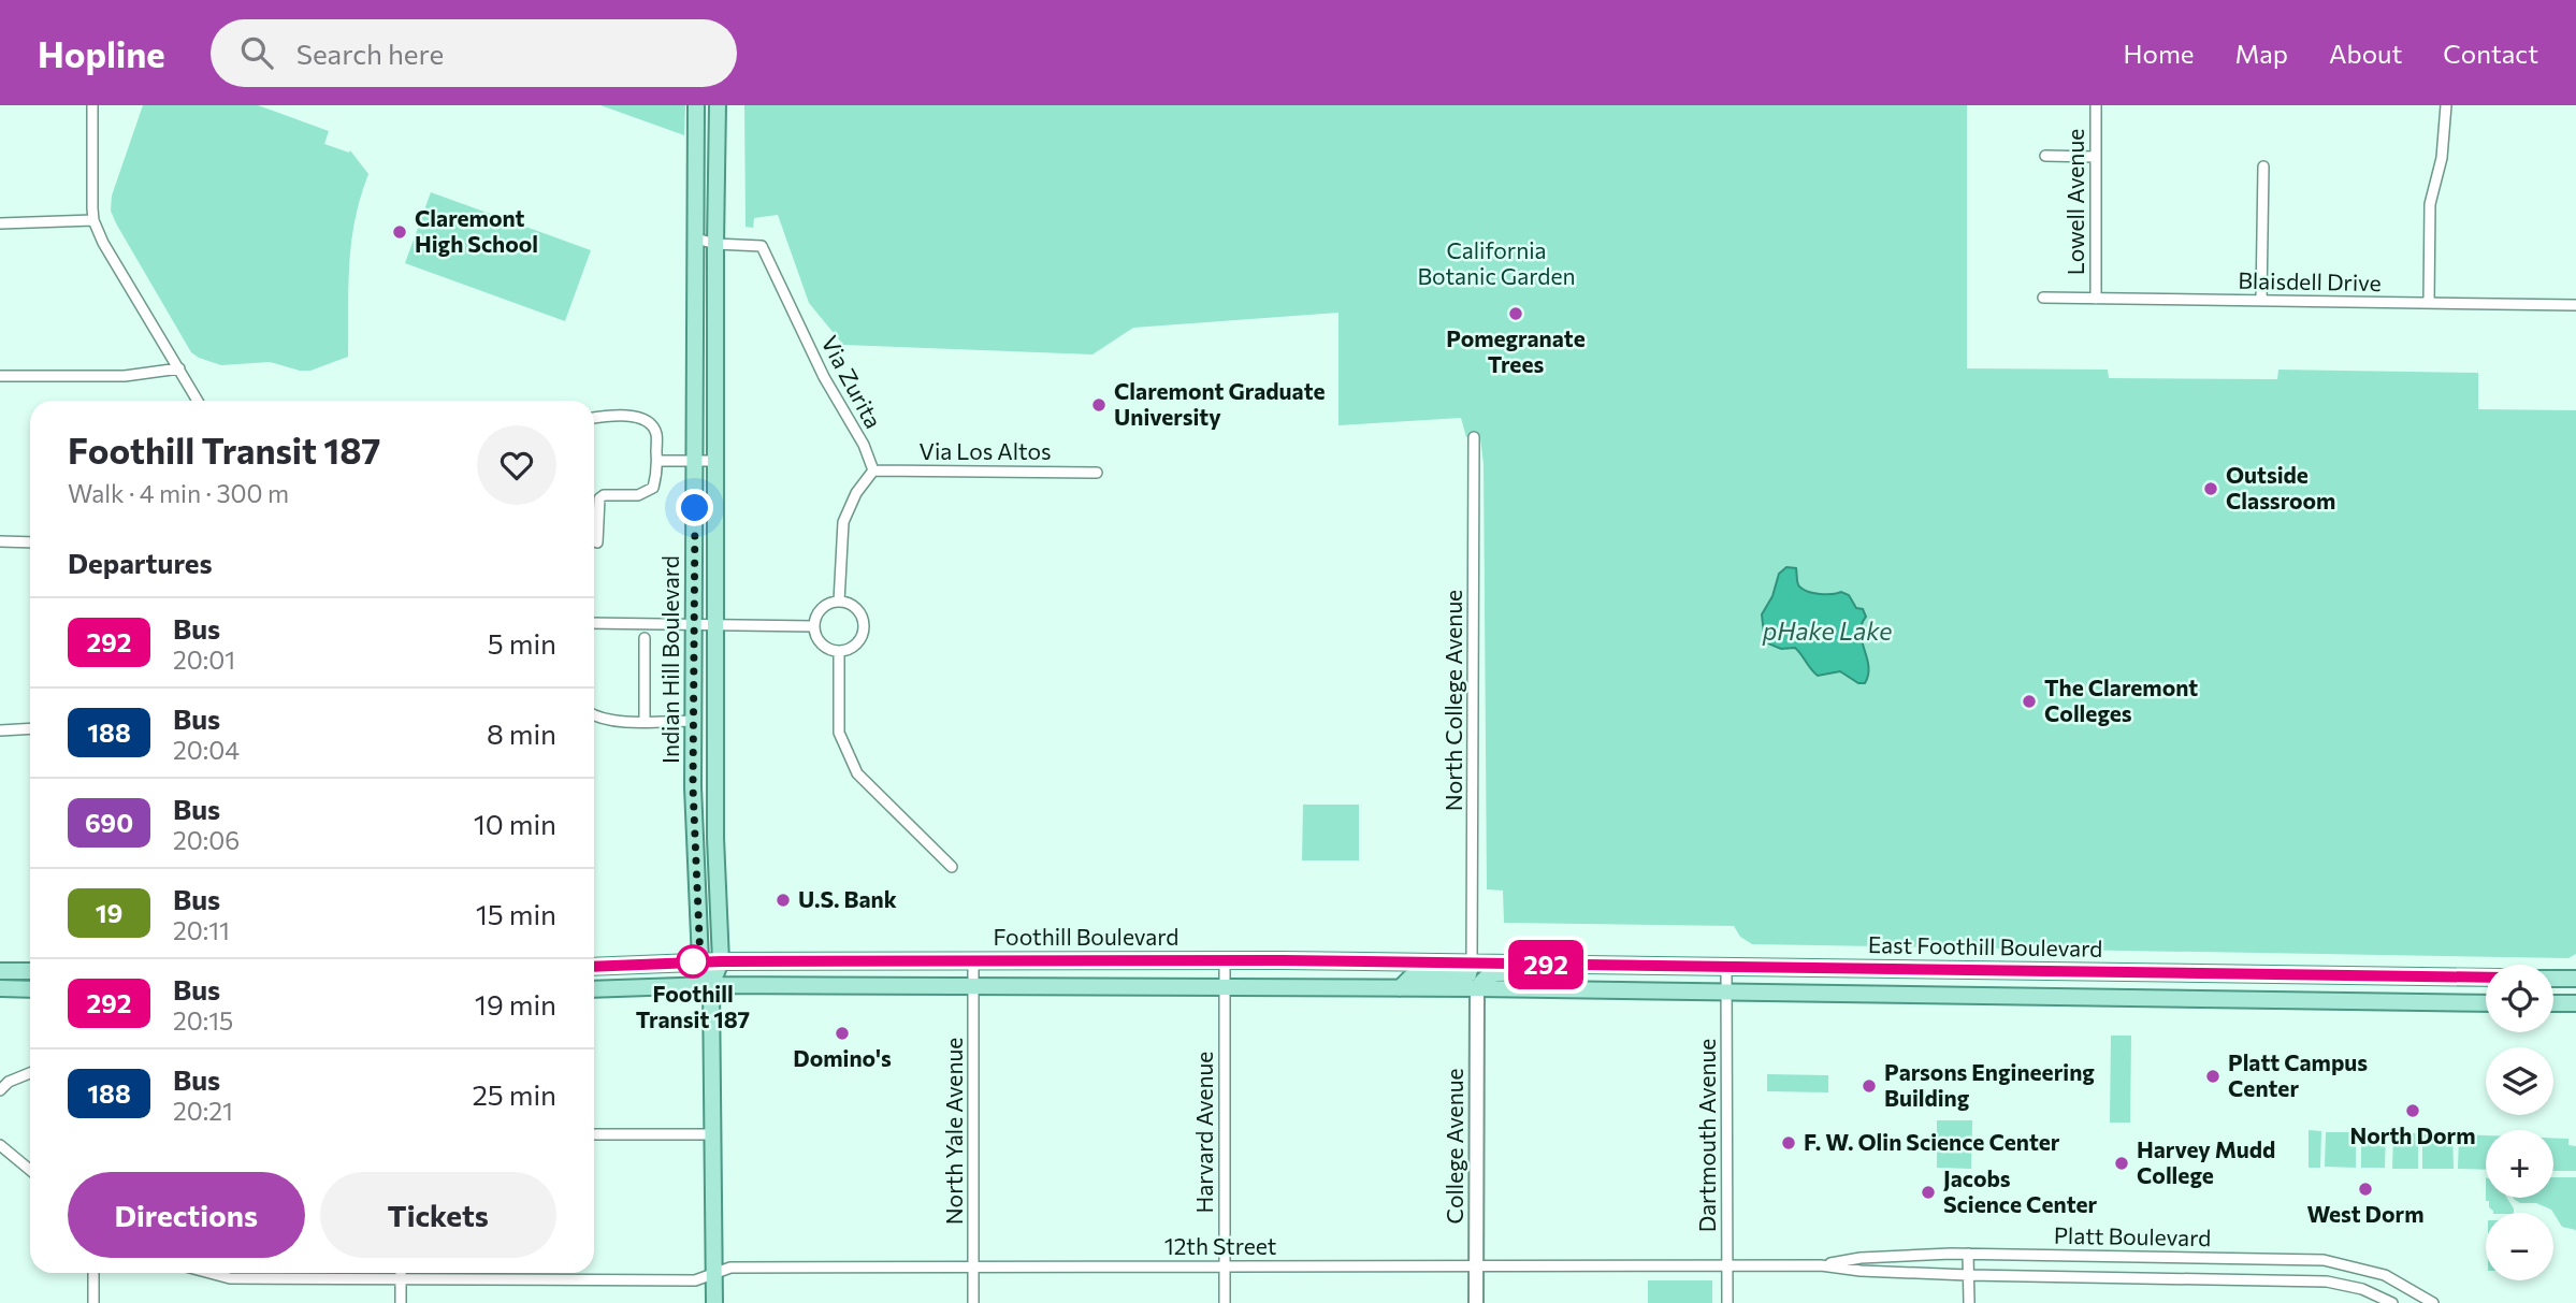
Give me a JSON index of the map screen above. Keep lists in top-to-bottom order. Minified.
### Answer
{"streets":{"main road":["Indian Hill Boulevard","Foothill Boulevard","East Foothill Boulevard"],"street":["Lowell Avenue","Blaisdell Drive","Via Zurita","Via Los Altos","North College Avenue","North Yale Avenue","Harvard Avenue","Dartmouth Avenue","College Avenue","Platt Boulevard","12th Street"]},"crossings":[["Lowell Avenue","Blaisdell Drive"],["Via Zurita","Via Los Altos"],["Via Zurita","Indian Hill Boulevard"],["Indian Hill Boulevard","Foothill Boulevard"],["Indian Hill Boulevard","12th Street"],["North College Avenue","Foothill Boulevard"],["North College Avenue","East Foothill Boulevard"],["Foothill Boulevard","East Foothill Boulevard"],["Foothill Boulevard","North Yale Avenue"],["Foothill Boulevard","Harvard Avenue"],["East Foothill Boulevard","Dartmouth Avenue"],["North Yale Avenue","12th Street"],["Harvard Avenue","12th Street"],["Dartmouth Avenue","Platt Boulevard"],["Dartmouth Avenue","12th Street"],["College Avenue","12th Street"],["Platt Boulevard","12th Street"]],"water":["pHake Lake"],"parks":["California Botanic Garden"],"places":["Claremont High School","Pomegranate Trees","Claremont Graduate University","Outside Classroom","The Claremont Colleges","U.S. Bank","Foothill Transit 187","Domino's","Platt Campus Center","Parsons Engineering Building","North Dorm","F. W. Olin Science Center","Harvey Mudd College","West Dorm","Jacobs Science Center"],"lines":["bus line 292"],"page":{"header":"Hopline","search":"Search here","nav":["Home","Map","About","Contact"],"on_map":"292","heading":[["Foothill Transit 187","Walk · 4 min · 300 m"],"Departures"],"list":[{"mark":"292","name":"Bus","note":"20:01","value":"5 min"},{"mark":"188","name":"Bus","note":"20:04","value":"8 min"},{"mark":"690","name":"Bus","note":"20:06","value":"10 min"},{"mark":"19","name":"Bus","note":"20:11","value":"15 min"},{"mark":"292","name":"Bus","note":"20:15","value":"19 min"},{"mark":"188","name":"Bus","note":"20:21","value":"25 min"}],"map_buttons":["+","−"],"buttons":["Directions","Tickets"]}}
